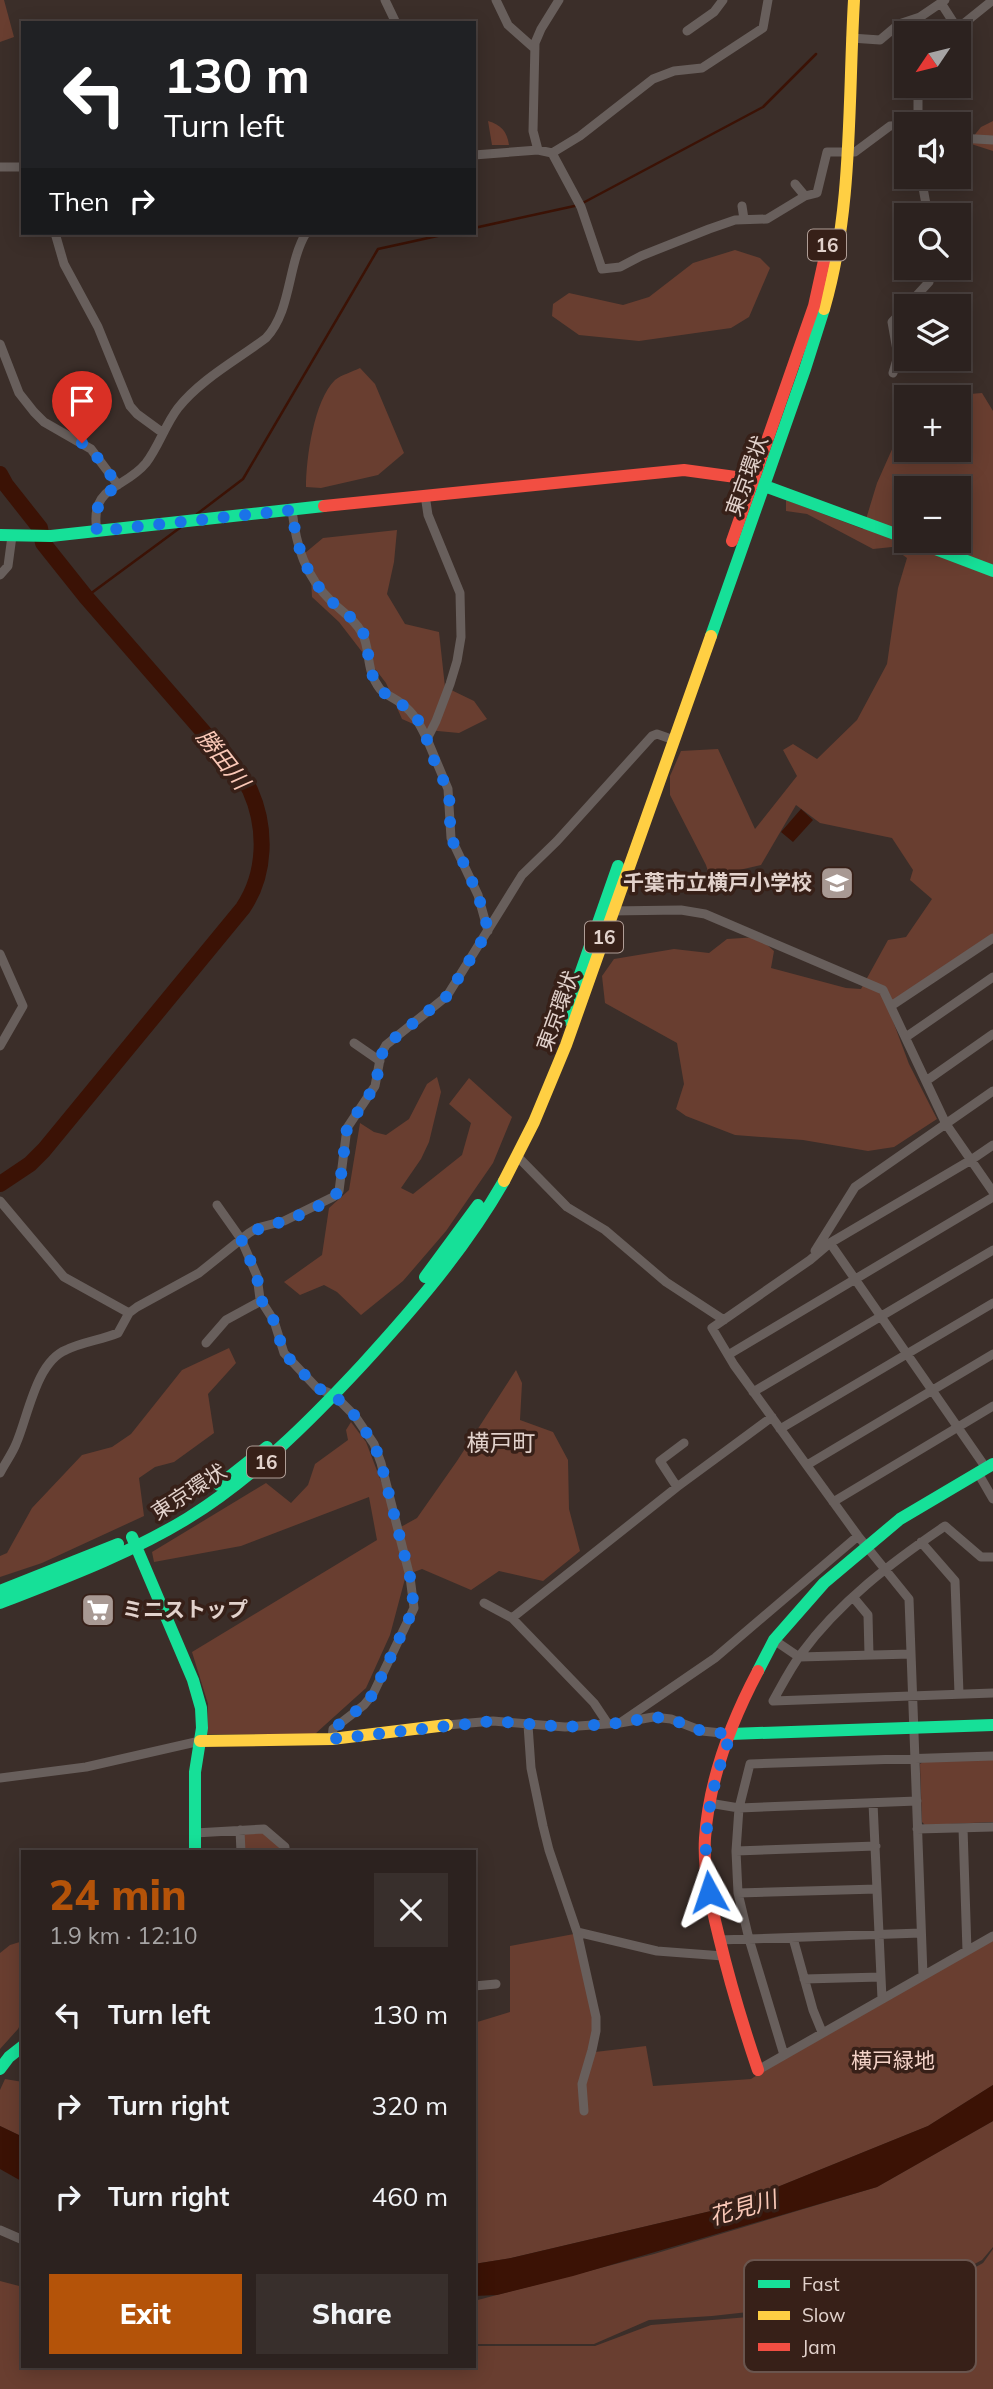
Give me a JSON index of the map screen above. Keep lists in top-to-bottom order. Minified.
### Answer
{"streets":{"main road":["16","東京環状"]},"districts":["横戸町"],"water":["勝田川","花見川"],"parks":["横戸緑地"],"places":{"school or university":["千葉市立横戸小学校"],"supermarket":["ミニストップ"]},"legend":["Fast","Slow","Jam"],"north":"bottom left","page":{"map_buttons":["+","−"],"turn":["130 m","Turn left"],"then":"Then","heading":["24 min","1.9 km · 12:10"],"list":[{"name":"Turn left","value":"130 m"},{"name":"Turn right","value":"320 m"},{"name":"Turn right","value":"460 m"}],"buttons":["Exit","Share"]}}
